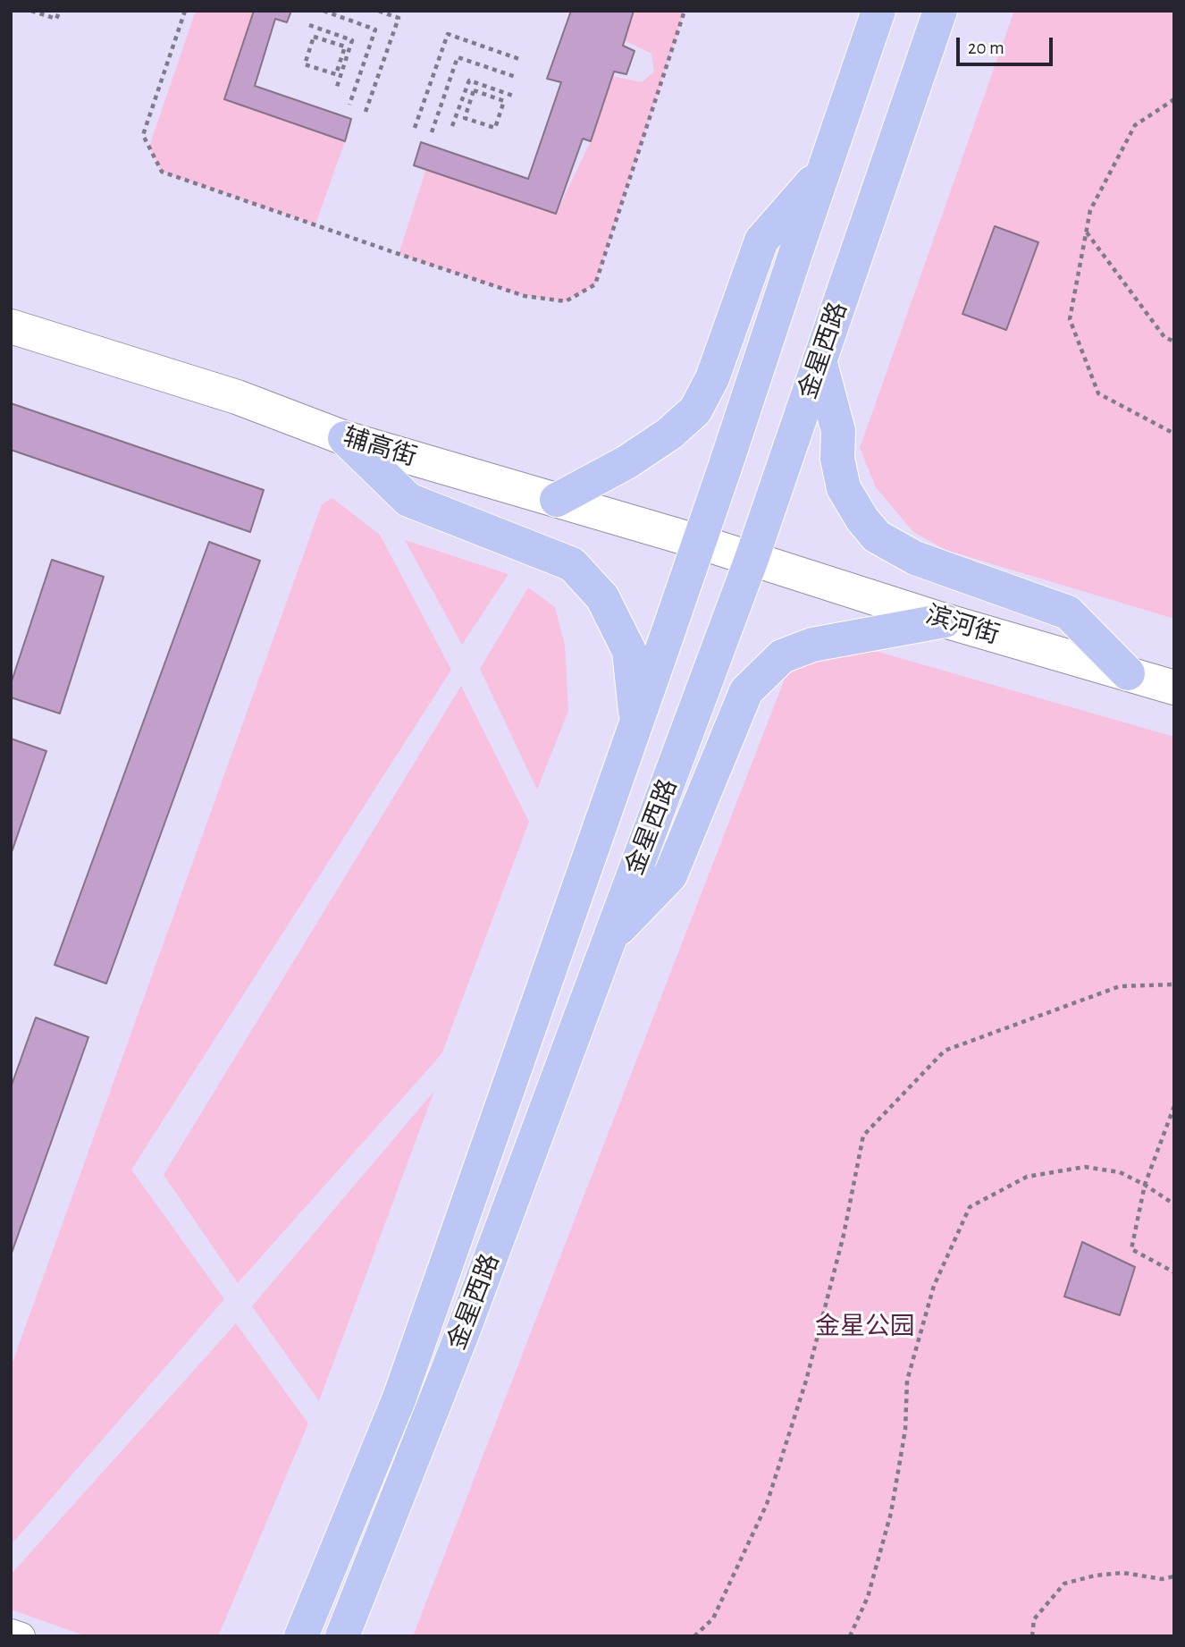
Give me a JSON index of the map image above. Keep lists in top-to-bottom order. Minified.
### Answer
{"streets":{"main road":["金星西路"],"street":["辅高街","滨河街"]},"crossings":[["金星西路","辅高街"],["金星西路","滨河街"],["辅高街","滨河街"]],"parks":["金星公园"],"scale_bar":"20 m"}
